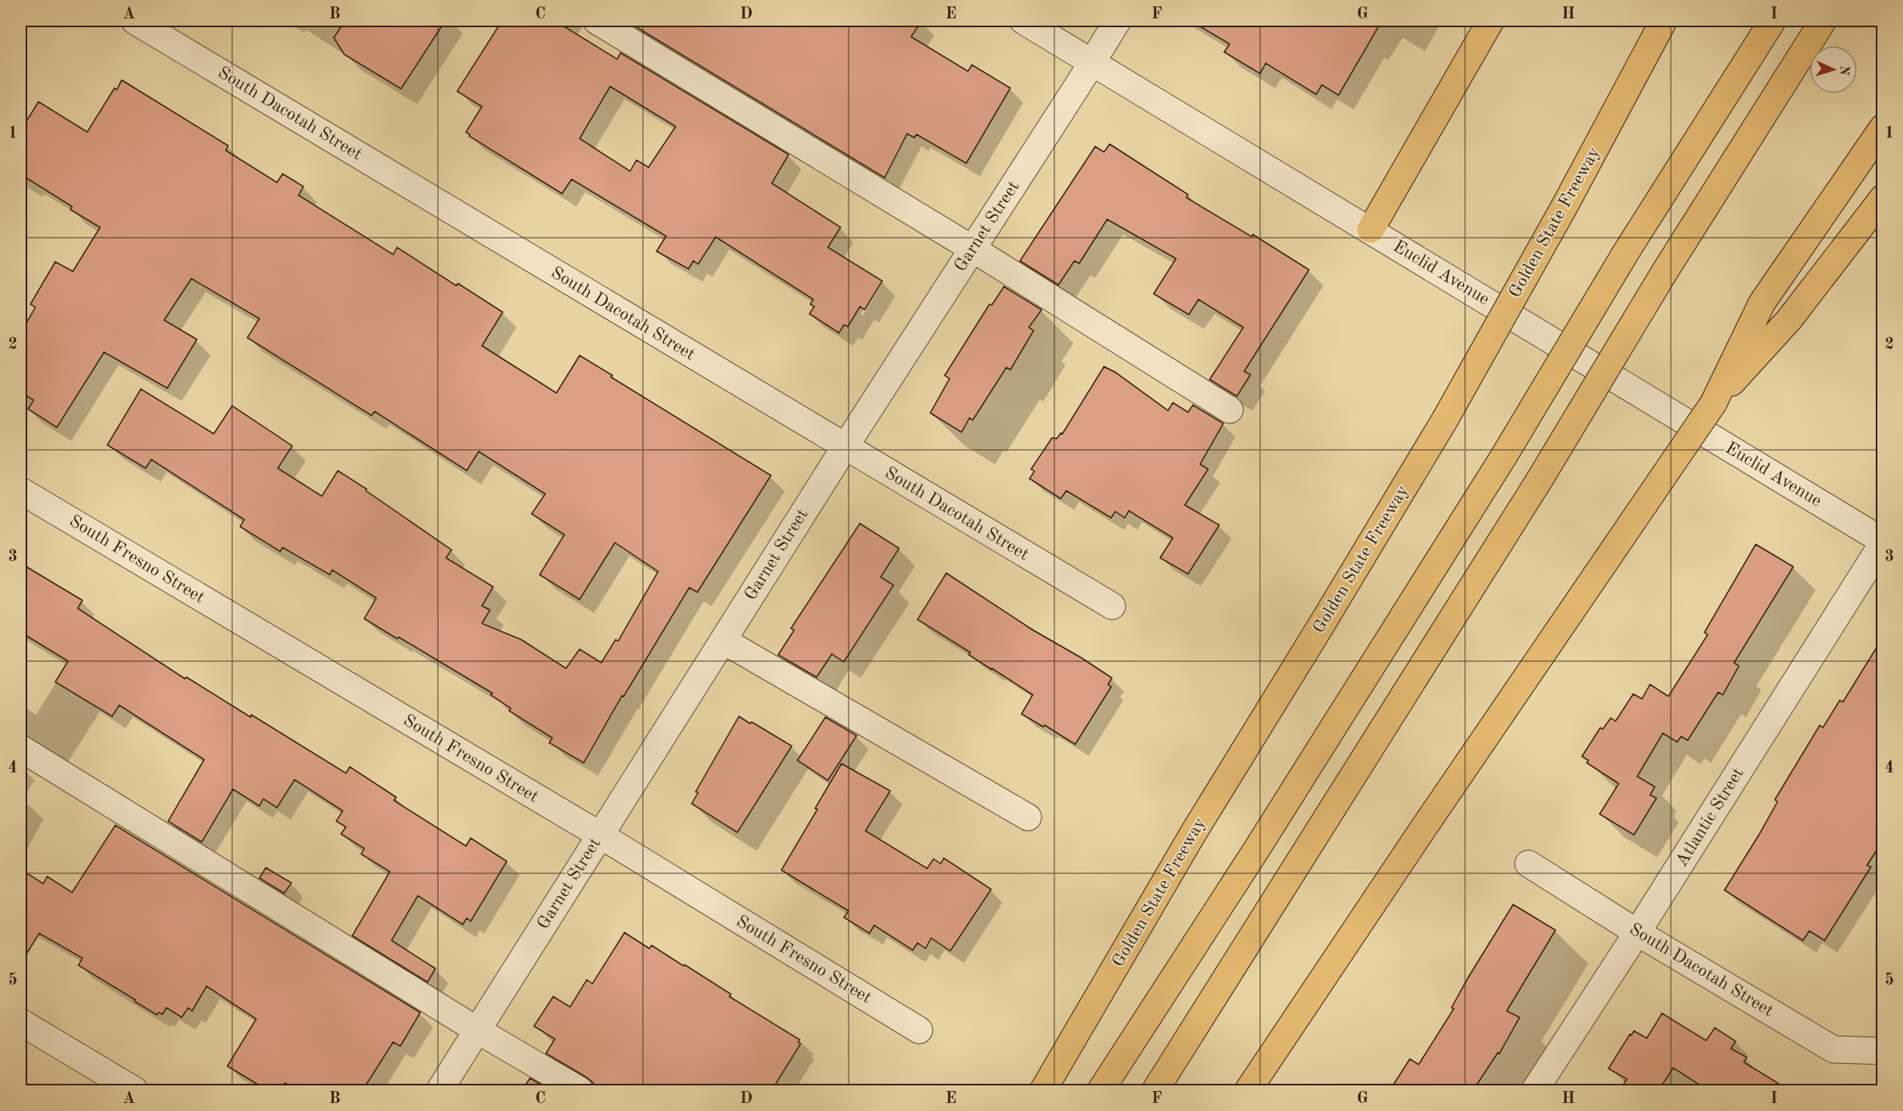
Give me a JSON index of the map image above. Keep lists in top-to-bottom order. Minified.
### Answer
{"streets":{"highway":["Golden State Freeway"],"street":["South Dacotah Street","Garnet Street","Euclid Avenue","South Fresno Street","Atlantic Street"]},"crossings":[["South Dacotah Street","Garnet Street"],["South Dacotah Street","Atlantic Street"],["Garnet Street","Euclid Avenue"],["Garnet Street","South Fresno Street"],["Euclid Avenue","Atlantic Street"]],"north":"right","grid":{"columns":["A","B","C","D","E","F","G","H","I"],"rows":["1","2","3","4","5"]}}
